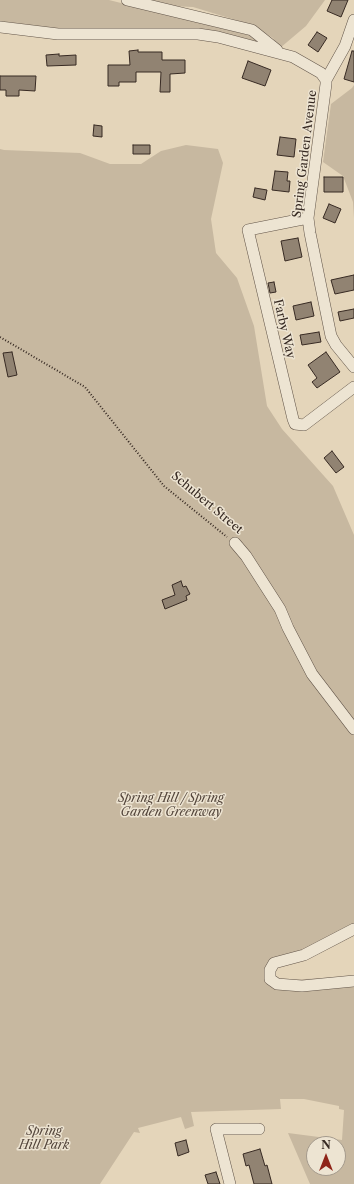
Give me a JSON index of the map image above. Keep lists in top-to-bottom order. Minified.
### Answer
{"streets":{"street":["Spring Garden Avenue","Farby Way","Schubert Street"]},"crossings":[["Spring Garden Avenue","Farby Way"]],"parks":["Spring Hill / Spring Garden Greenway","Spring Hill Park"],"north":"top"}
